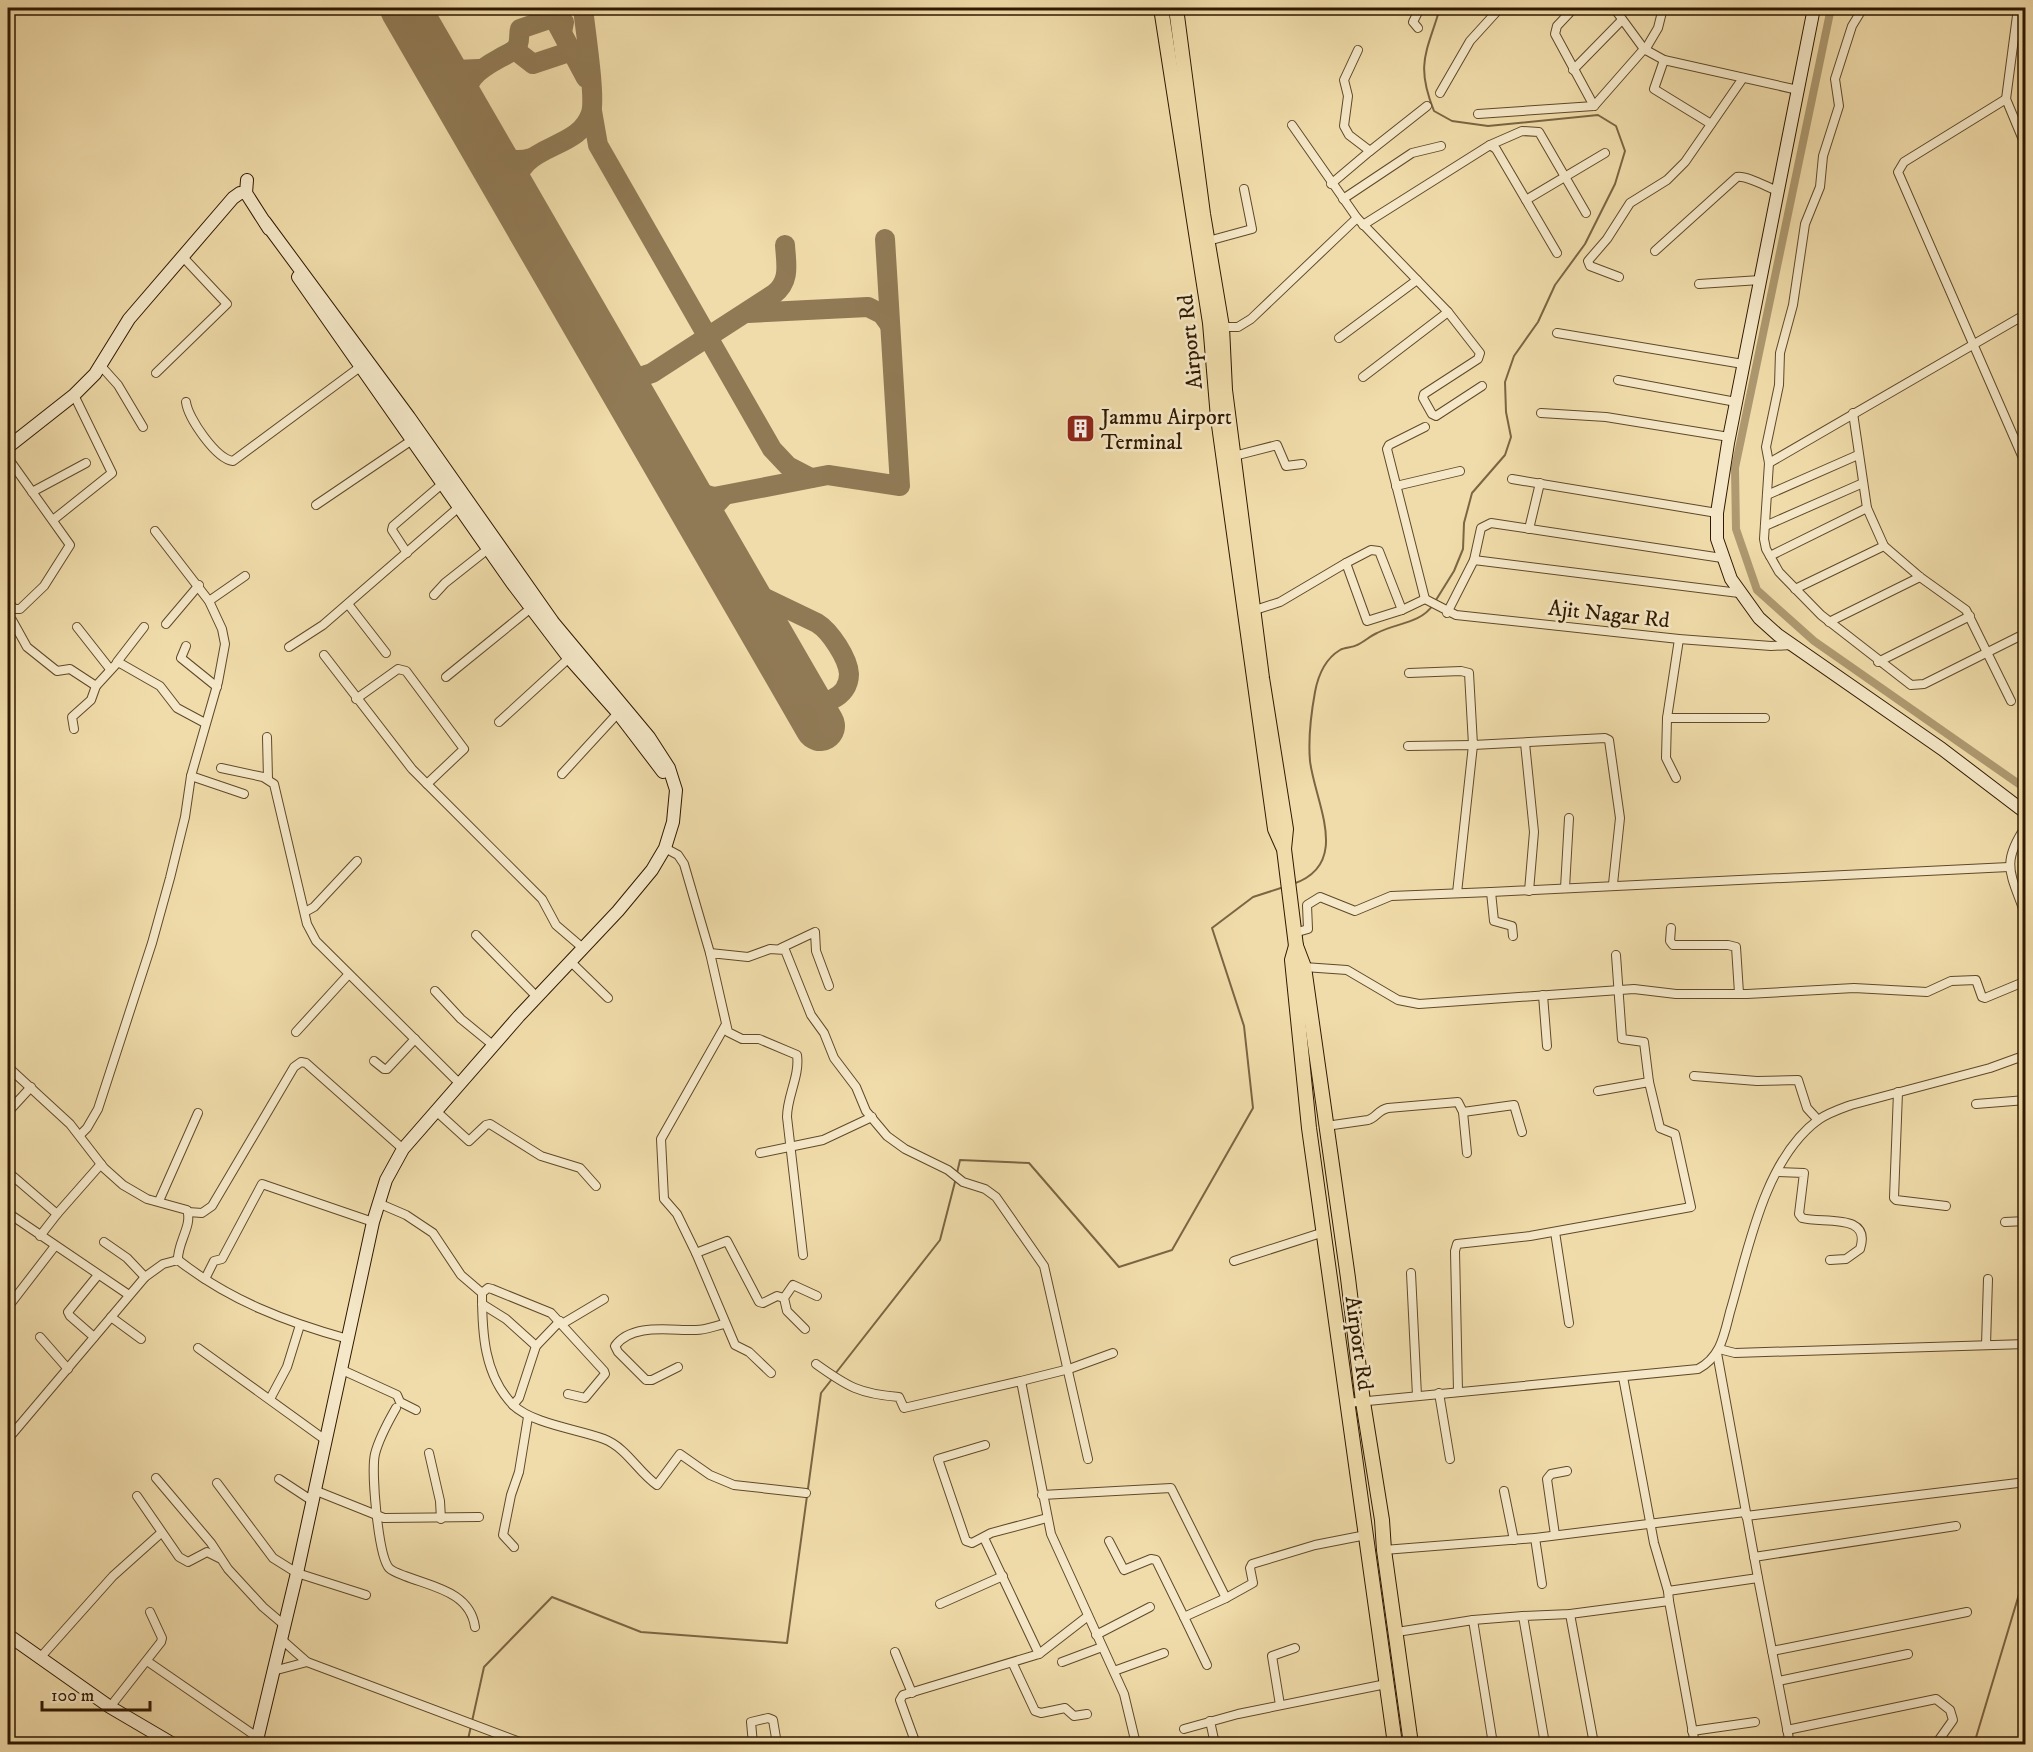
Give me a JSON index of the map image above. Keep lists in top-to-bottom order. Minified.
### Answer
{"streets":{"main road":["Airport Rd"],"street":["Ajit Nagar Rd"]},"places":{"building":["Jammu Airport Terminal"]},"scale_bar":"100 m"}
